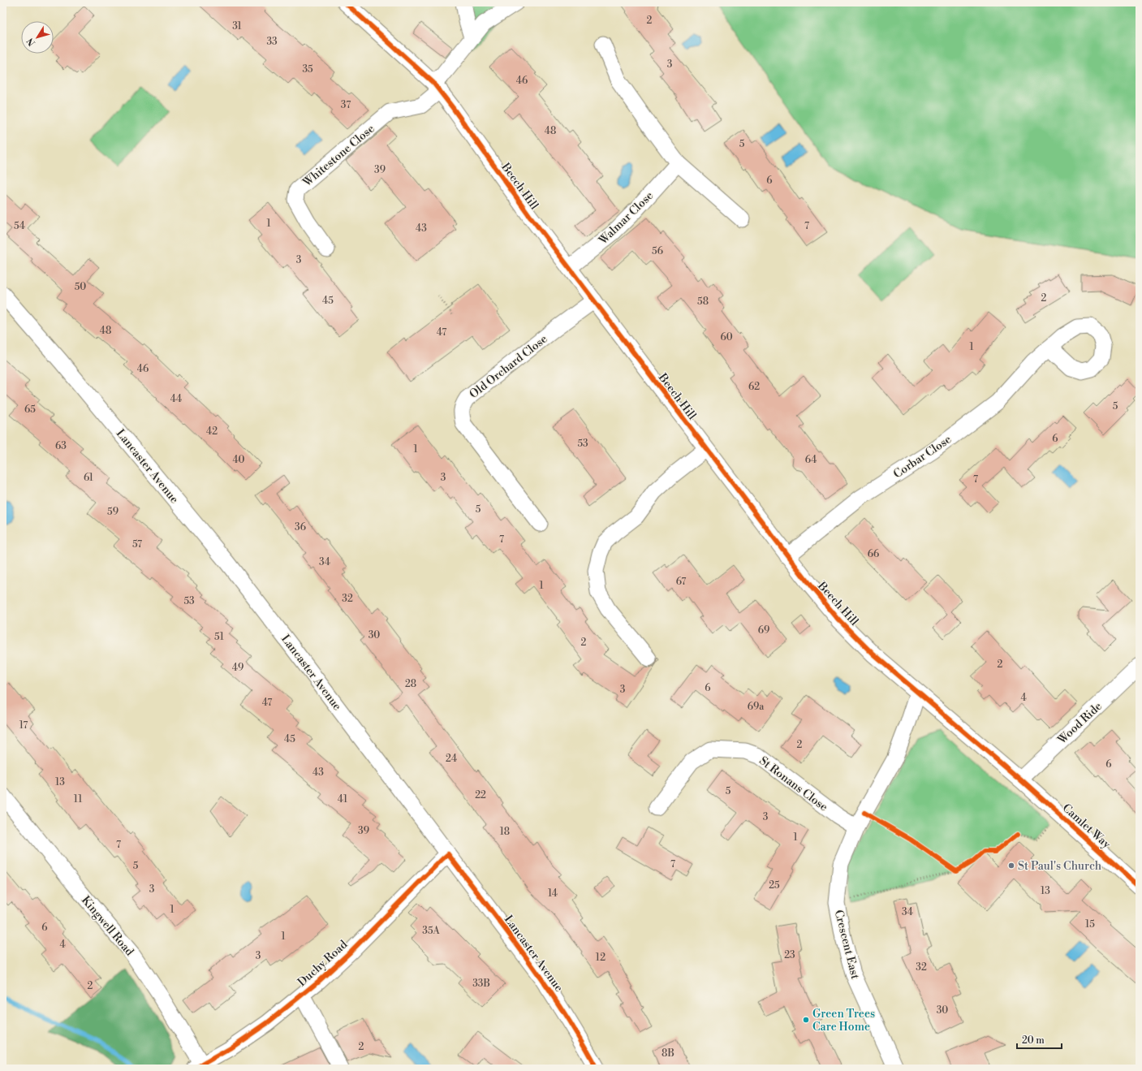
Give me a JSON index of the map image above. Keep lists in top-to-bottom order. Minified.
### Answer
{"streets":{"street":["Whitestone Close","Beech Hill","Walmar Close","Old Orchard Close","Corbar Close","Lancaster Avenue","Wood Ride","St Ronans Close","Camlet Way","Kingwell Road","Crescent East","Duchy Road"]},"crossings":[["Whitestone Close","Beech Hill"],["Beech Hill","Walmar Close"],["Beech Hill","Old Orchard Close"],["Beech Hill","Corbar Close"],["Beech Hill","Wood Ride"],["Beech Hill","Camlet Way"],["Beech Hill","Crescent East"],["Lancaster Avenue","Duchy Road"],["Wood Ride","Camlet Way"],["St Ronans Close","Crescent East"],["Kingwell Road","Duchy Road"]],"places":["St Paul's Church","Green Trees Care Home"],"house_numbers":["2","31","33","3","35","46","37","48","5","39","6","1","54","7","43","56","3","50","2","45","58","48","47","60","1","46","62","44","5","65","42","6","53","63","1","40","64","61","3","7","5","59","36","7","57","66","34","67","1","32","53","69","30","51","2","2","49","28","6","3","4","47","69a","17","45","2","24","6","43","13","5","22","11","41","3","39","18","1","7","7","5","25","3","13","14","1","34","15","6","35A","1","4","23","3","12","32","33B","2","30","2","8B"],"scale_bar":"20 m","north":"bottom left"}
